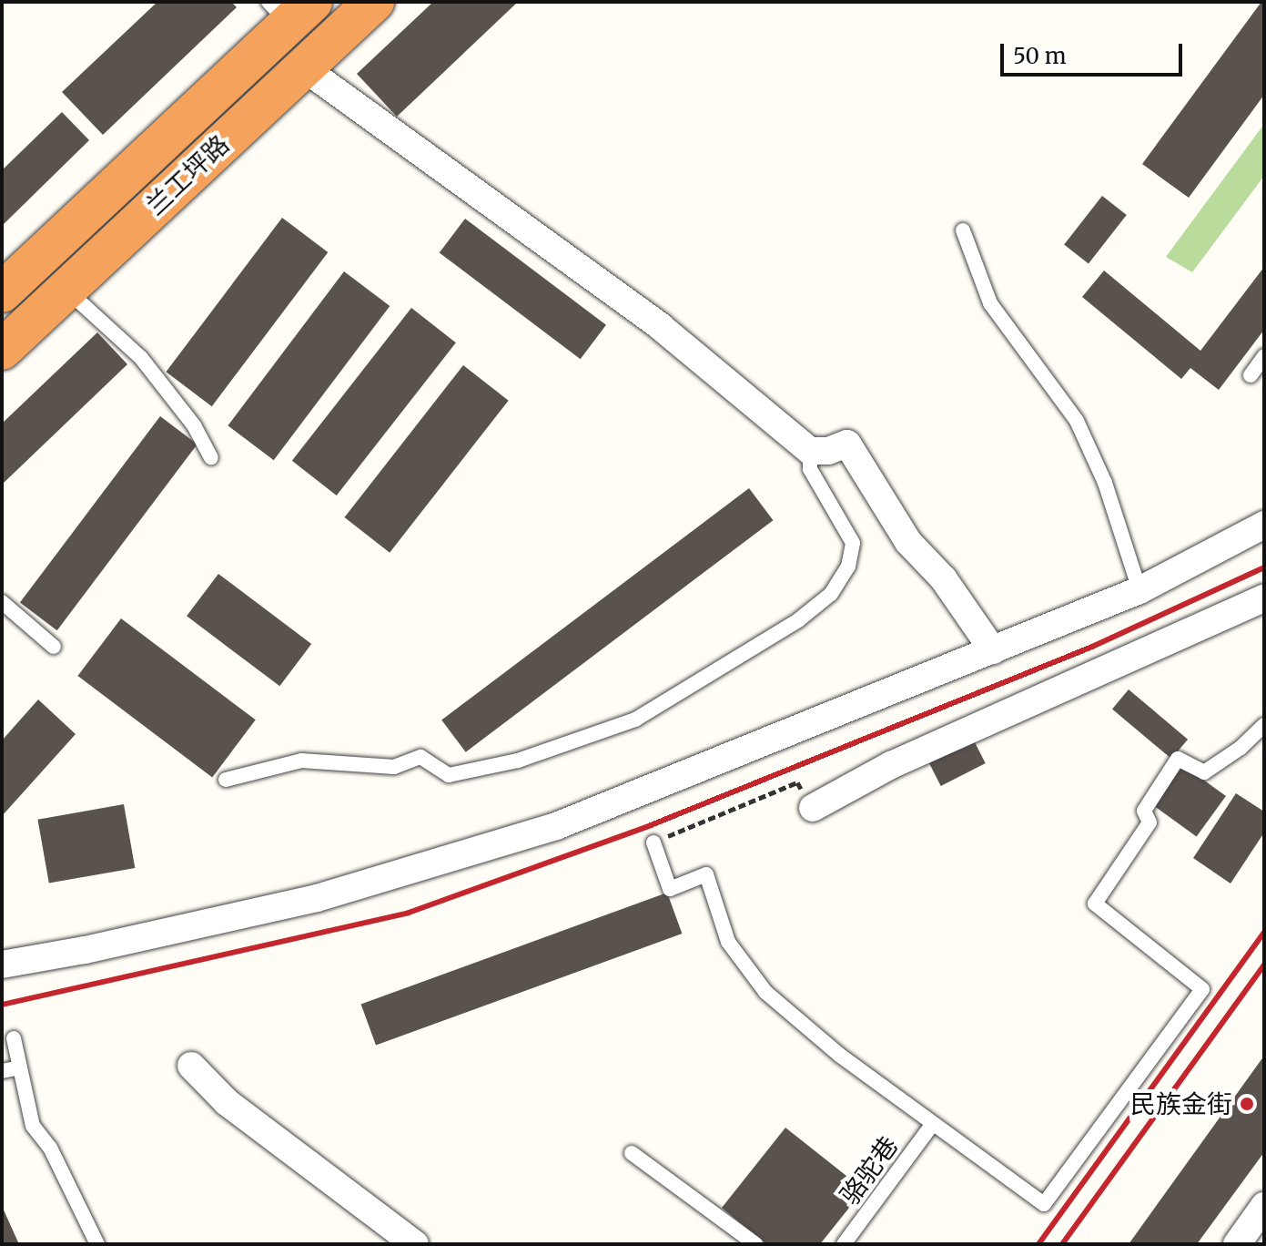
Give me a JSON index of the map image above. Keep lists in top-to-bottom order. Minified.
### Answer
{"streets":{"highway":["兰工坪路"],"lane":["骆驼巷"]},"places":["民族金街"],"scale_bar":"50 m"}
